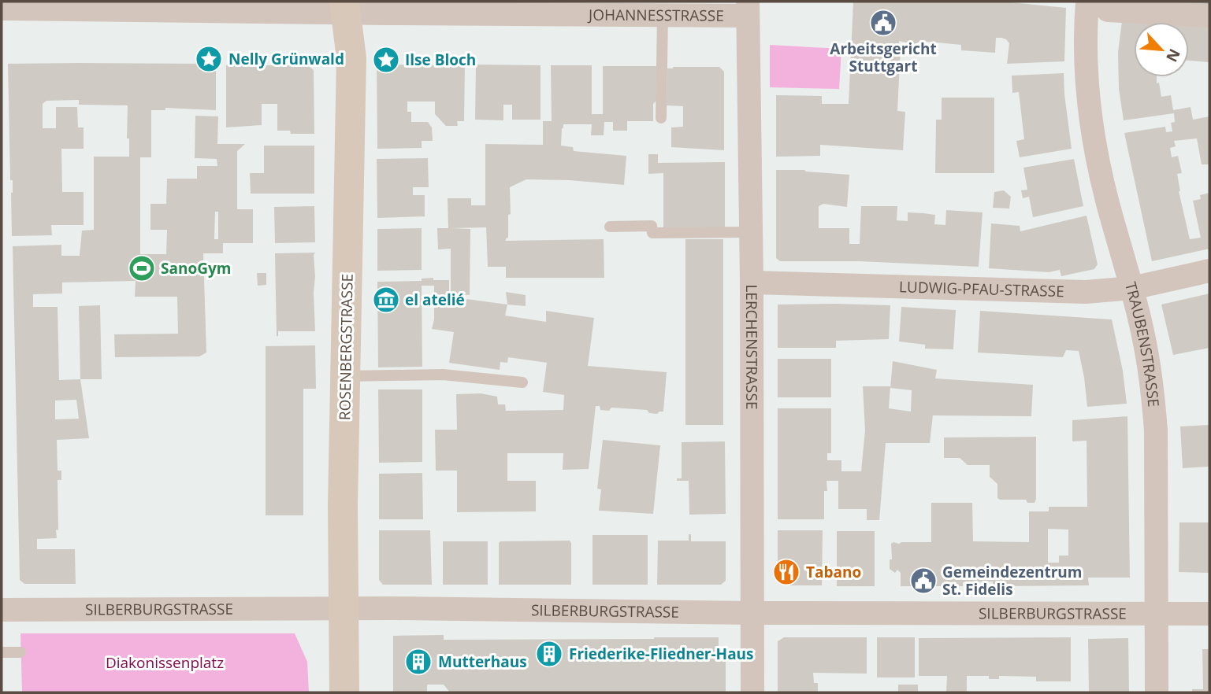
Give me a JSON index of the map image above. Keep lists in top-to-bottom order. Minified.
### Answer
{"streets":{"street":["JOHANNESSTRASSE","LUDWIG-PFAU-STRASSE","TRAUBENSTRASSE","ROSENBERGSTRASSE","LERCHENSTRASSE","SILBERBURGSTRASSE"]},"crossings":[["JOHANNESSTRASSE","ROSENBERGSTRASSE"],["JOHANNESSTRASSE","LERCHENSTRASSE"],["LUDWIG-PFAU-STRASSE","TRAUBENSTRASSE"],["LUDWIG-PFAU-STRASSE","LERCHENSTRASSE"],["TRAUBENSTRASSE","SILBERBURGSTRASSE"],["ROSENBERGSTRASSE","SILBERBURGSTRASSE"],["LERCHENSTRASSE","SILBERBURGSTRASSE"]],"parks":["Diakonissenplatz"],"places":{"public building":["Arbeitsgericht Stuttgart","Gemeindezentrum St. Fidelis"],"place":["Nelly Grünwald","Ilse Bloch"],"sports":["SanoGym"],"museum":["el atelié"],"restaurant":["Tabano"],"building":["Friederike-Fliedner-Haus","Mutterhaus"]},"north":"bottom right"}
